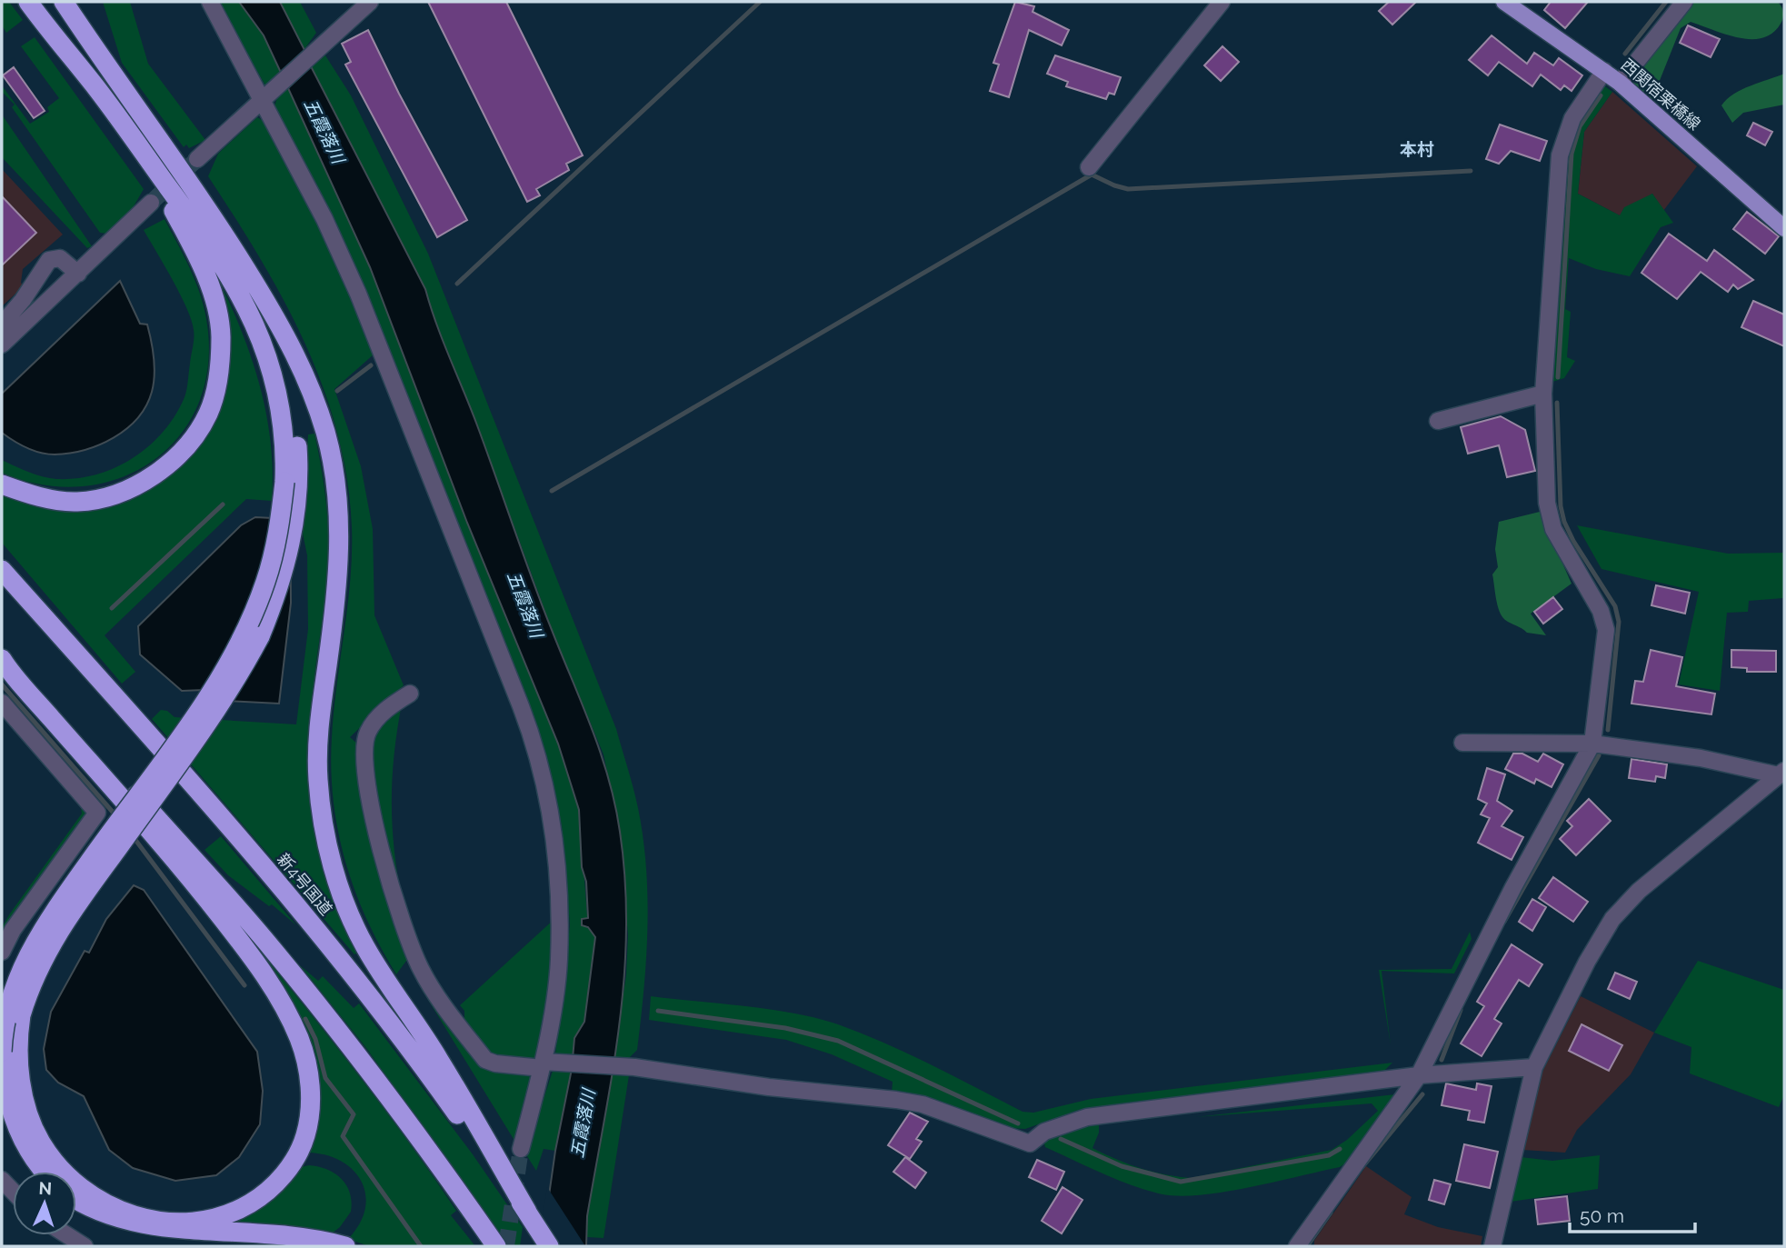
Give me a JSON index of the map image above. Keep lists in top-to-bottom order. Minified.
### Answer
{"streets":{"highway":["新4号国道"],"main road":["西関宿栗橋線"]},"districts":["本村"],"water":["五霞落川"],"scale_bar":"50 m","north":"top"}
